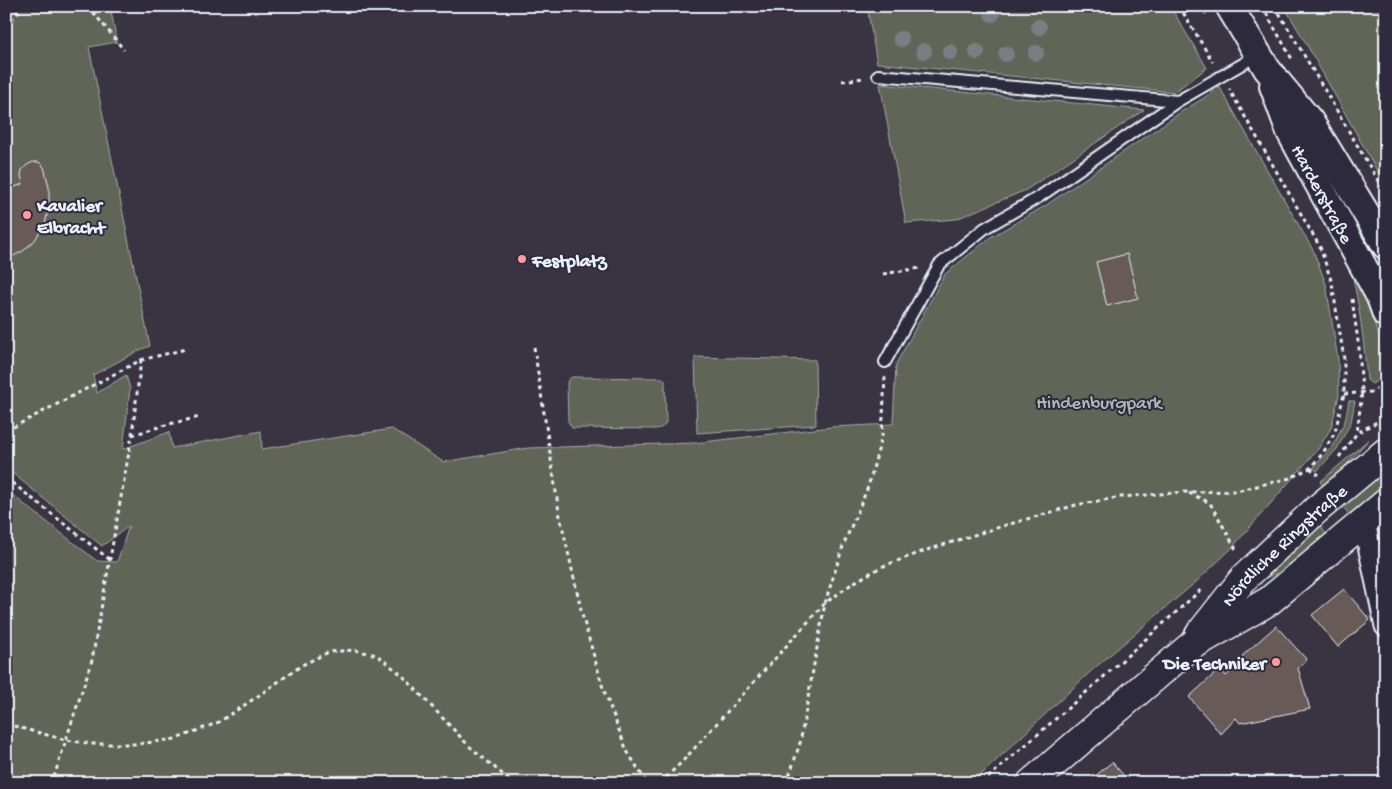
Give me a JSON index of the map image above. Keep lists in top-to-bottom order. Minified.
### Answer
{"streets":{"main road":["Nördliche Ringstraße"],"street":["Harderstraße"]},"parks":["Hindenburgpark"],"places":["Kavalier Elbracht","Festplatz","Die Techniker"]}
